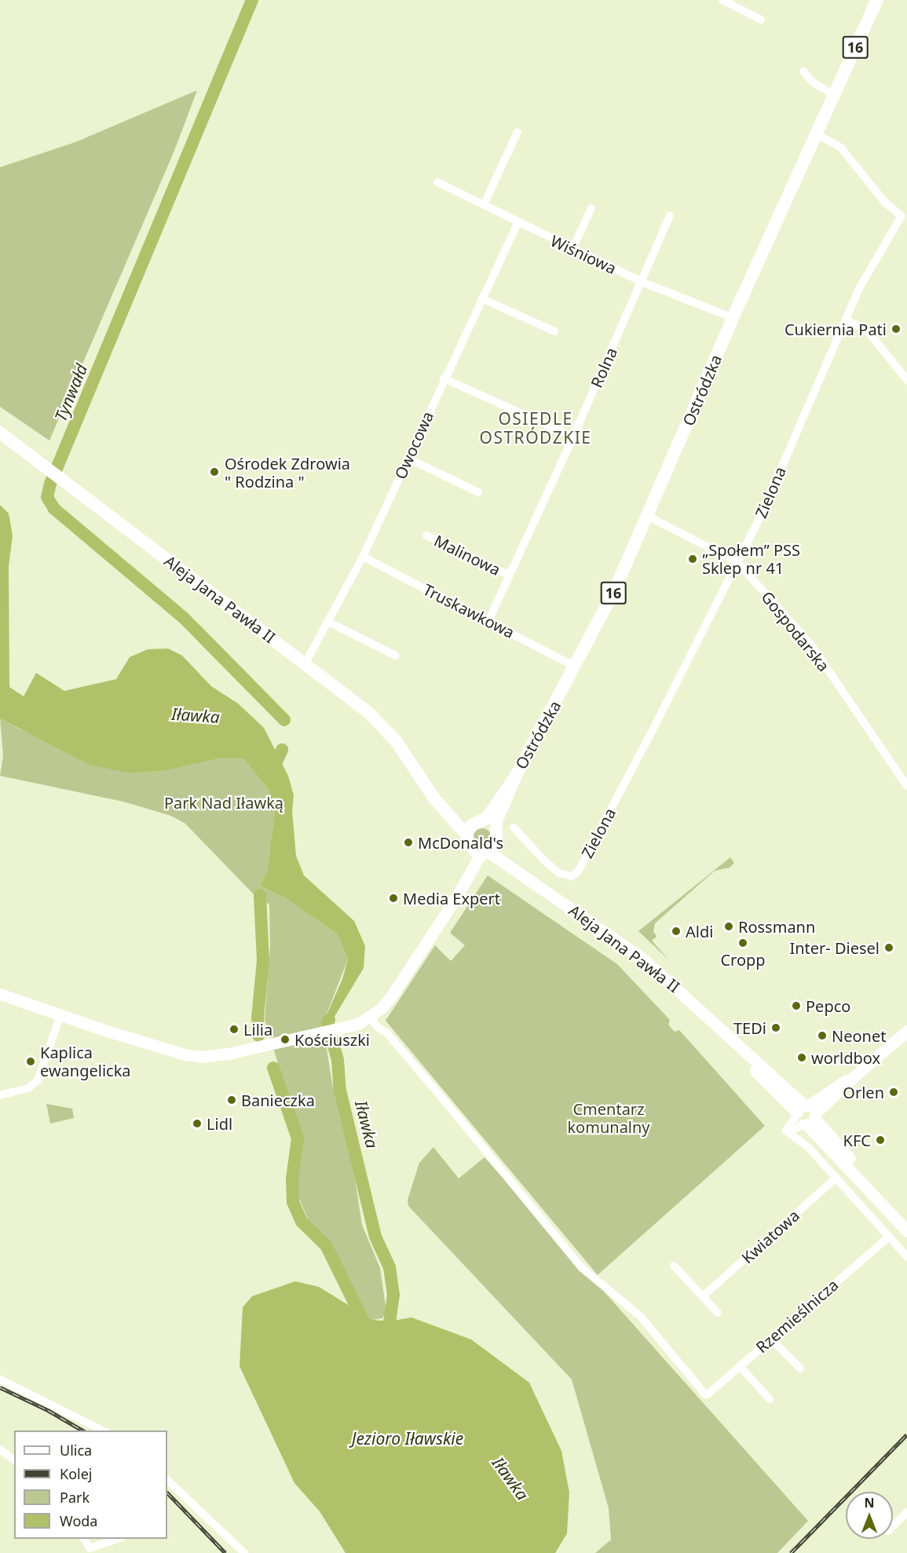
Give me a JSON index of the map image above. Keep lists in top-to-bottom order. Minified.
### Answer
{"streets":{"main road":["16","Ostródzka","Aleja Jana Pawła II"],"street":["Wiśniowa","Rolna","Owocowa","Zielona","Malinowa","Truskawkowa","Gospodarska","Kwiatowa","Rzemieślnicza"]},"crossings":[["16","Ostródzka"],["Wiśniowa","Rolna"],["Wiśniowa","Ostródzka"],["Wiśniowa","Owocowa"],["Rolna","Malinowa"],["Rolna","Truskawkowa"],["Ostródzka","Aleja Jana Pawła II"],["Ostródzka","Truskawkowa"],["Ostródzka","Gospodarska"],["Ostródzka","Rzemieślnicza"],["Owocowa","Aleja Jana Pawła II"],["Owocowa","Truskawkowa"],["Zielona","Gospodarska"]],"districts":["OSIEDLE OSTRÓDZKIE"],"water":["Tynwałd","Iławka","Jezioro Iławskie"],"parks":["Park Nad Iławką","Cmentarz komunalny"],"places":["Cukiernia Pati","Ośrodek Zdrowia \" Rodzina \"","„Społem” PSS Sklep nr 41","McDonald's","Media Expert","Rossmann","Aldi","Cropp","Inter- Diesel","Pepco","TEDi","Lilia","Neonet","Kościuszki","worldbox","Kaplica ewangelicka","Orlen","Banieczka","Lidl","KFC"],"legend":["Ulica","Kolej","Park","Woda"],"north":"top"}
